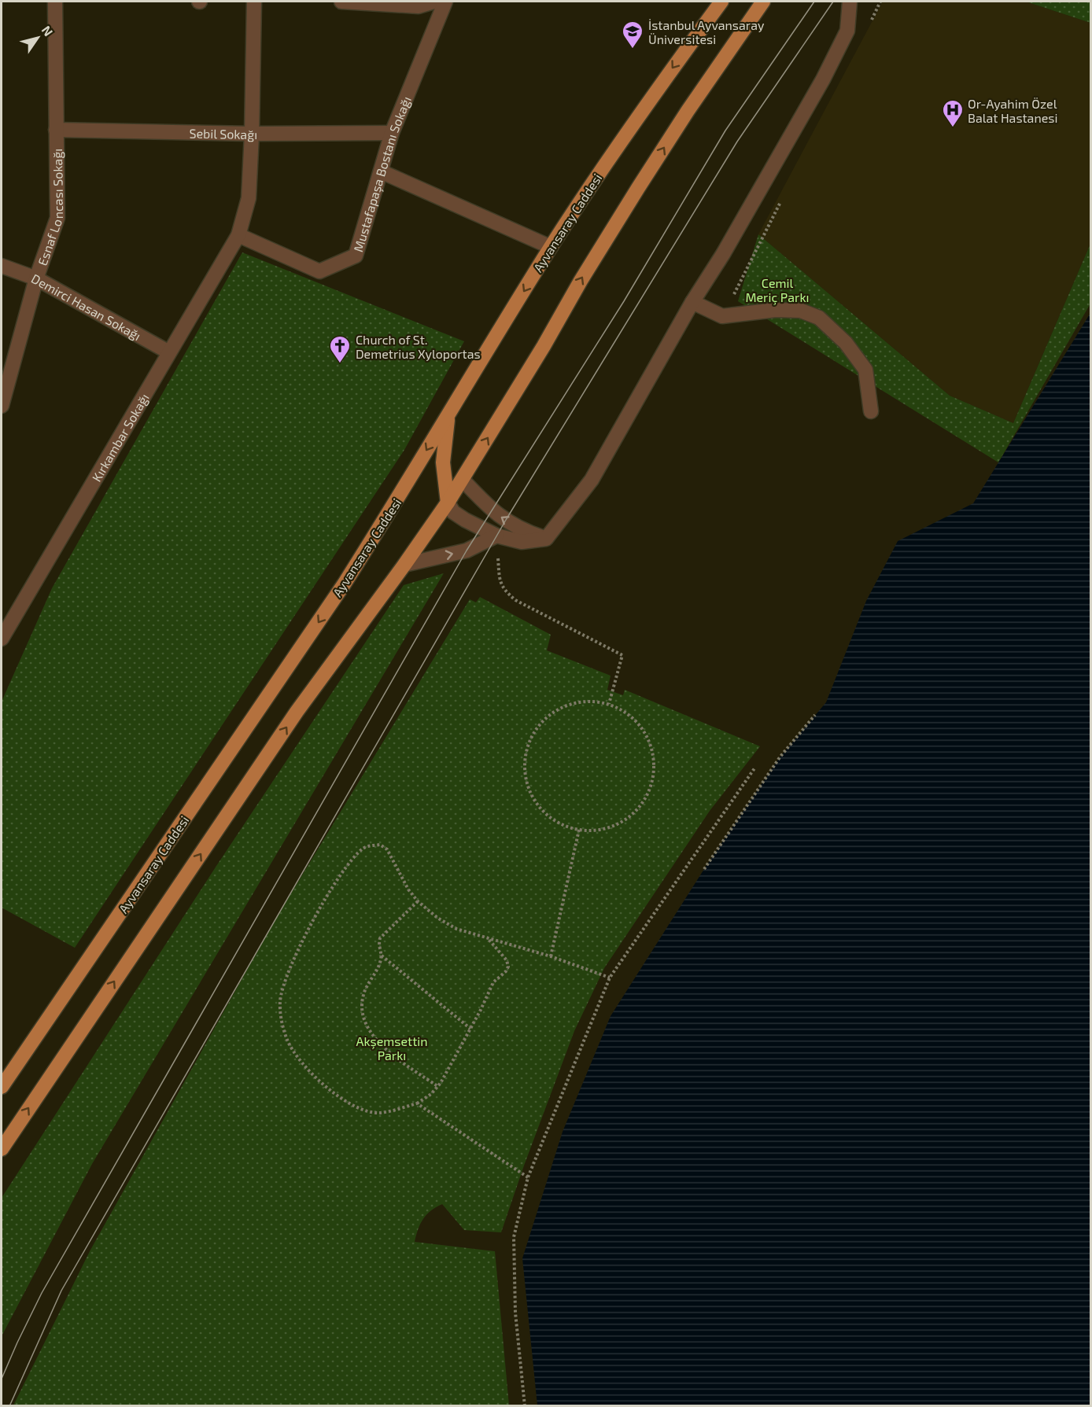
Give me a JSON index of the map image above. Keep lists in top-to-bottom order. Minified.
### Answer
{"streets":{"main road":["Ayvansaray Caddesi"],"street":["Sebil Sokağı","Mustafapaşa Bostanı Sokağı","Esnaf Loncası Sokağı","Demirci Hasan Sokağı","Kırkambar Sokağı"]},"crossings":[["Sebil Sokağı","Mustafapaşa Bostanı Sokağı"],["Sebil Sokağı","Esnaf Loncası Sokağı"],["Sebil Sokağı","Kırkambar Sokağı"],["Mustafapaşa Bostanı Sokağı","Kırkambar Sokağı"],["Esnaf Loncası Sokağı","Demirci Hasan Sokağı"],["Demirci Hasan Sokağı","Kırkambar Sokağı"]],"parks":["Cemil Meriç Parkı","Akşemsettin Parkı"],"places":{"school or university":["İstanbul Ayvansaray Üniversitesi"],"hospital":["Or-Ayahim Özel Balat Hastanesi"],"church":["Church of St. Demetrius Xyloportas"]},"north":"top right"}
